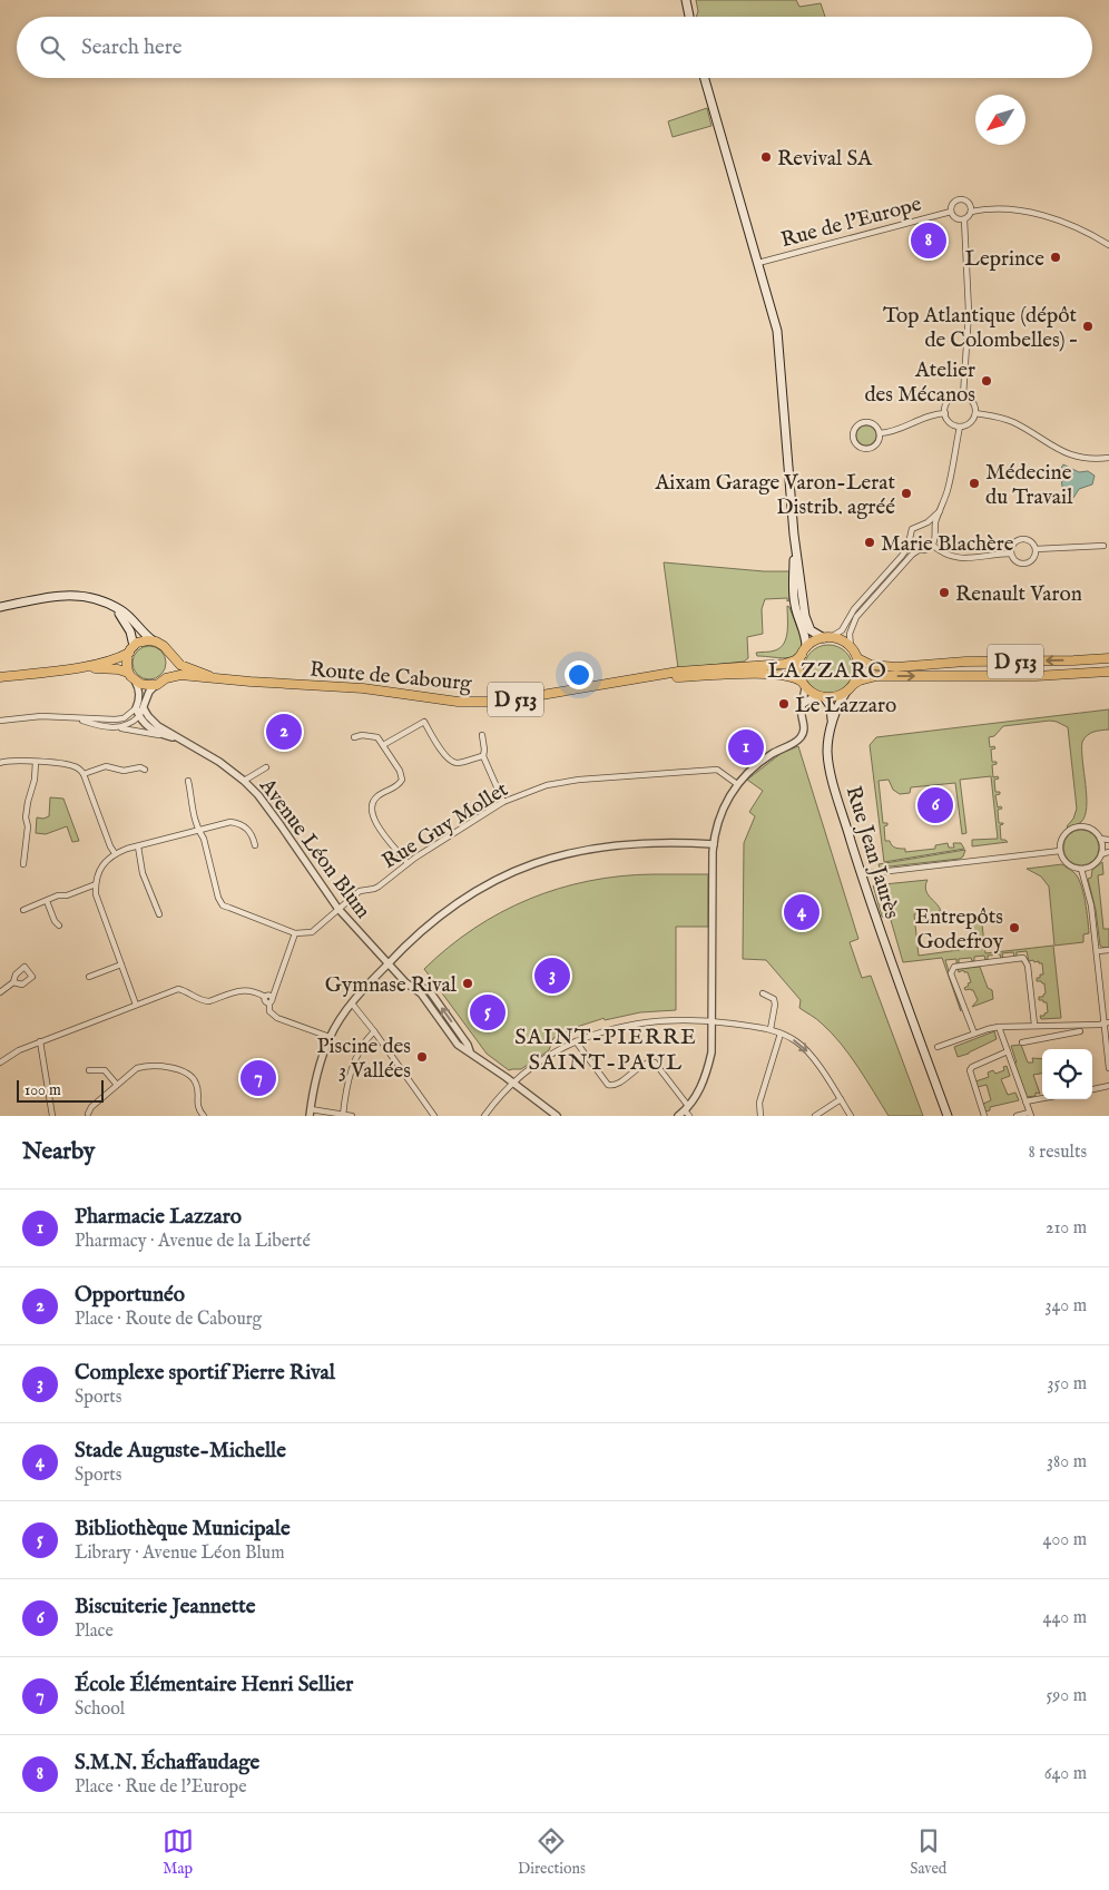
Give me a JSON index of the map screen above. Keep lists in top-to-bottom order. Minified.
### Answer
{"streets":{"main road":["D 513","Route de Cabourg","Rue Jean Jaurès"],"street":["Rue de l'Europe","Rue Guy Mollet","Avenue Léon Blum"]},"crossings":[["D 513","Route de Cabourg"],["D 513","Rue Jean Jaurès"],["Rue Guy Mollet","Avenue Léon Blum"]],"districts":["LAZZARO","SAINT-PIERRE SAINT-PAUL"],"places":["Revival SA","Leprince","Top Atlantique (dépôt de Colombelles) –","Atelier des Mécanos","Médecine du Travail","Aixam Garage Varon-Lerat Distrib. agréé","Marie Blachère","Renault Varon","Le Lazzaro","Entrepôts Godefroy","Gymnase Rival","Piscine des 3 Vallées"],"scale_bar":"100 m","north":"bottom left","page":{"search":"Search here","pins":["8","2","1","6","4","3","5","7"],"scale":"100 m","heading":["Nearby","8 results"],"list":[{"mark":"1","name":"Pharmacie Lazzaro","note":"Pharmacy · Avenue de la Liberté","value":"210 m"},{"mark":"2","name":"Opportunéo","note":"Place · Route de Cabourg","value":"340 m"},{"mark":"3","name":"Complexe sportif Pierre Rival","note":"Sports","value":"350 m"},{"mark":"4","name":"Stade Auguste-Michelle","note":"Sports","value":"380 m"},{"mark":"5","name":"Bibliothèque Municipale","note":"Library · Avenue Léon Blum","value":"400 m"},{"mark":"6","name":"Biscuiterie Jeannette","note":"Place","value":"440 m"},{"mark":"7","name":"École Élémentaire Henri Sellier","note":"School","value":"590 m"},{"mark":"8","name":"S.M.N. Échaffaudage","note":"Place · Rue de l'Europe","value":"640 m"}],"nav":["Map","Directions","Saved"]}}
